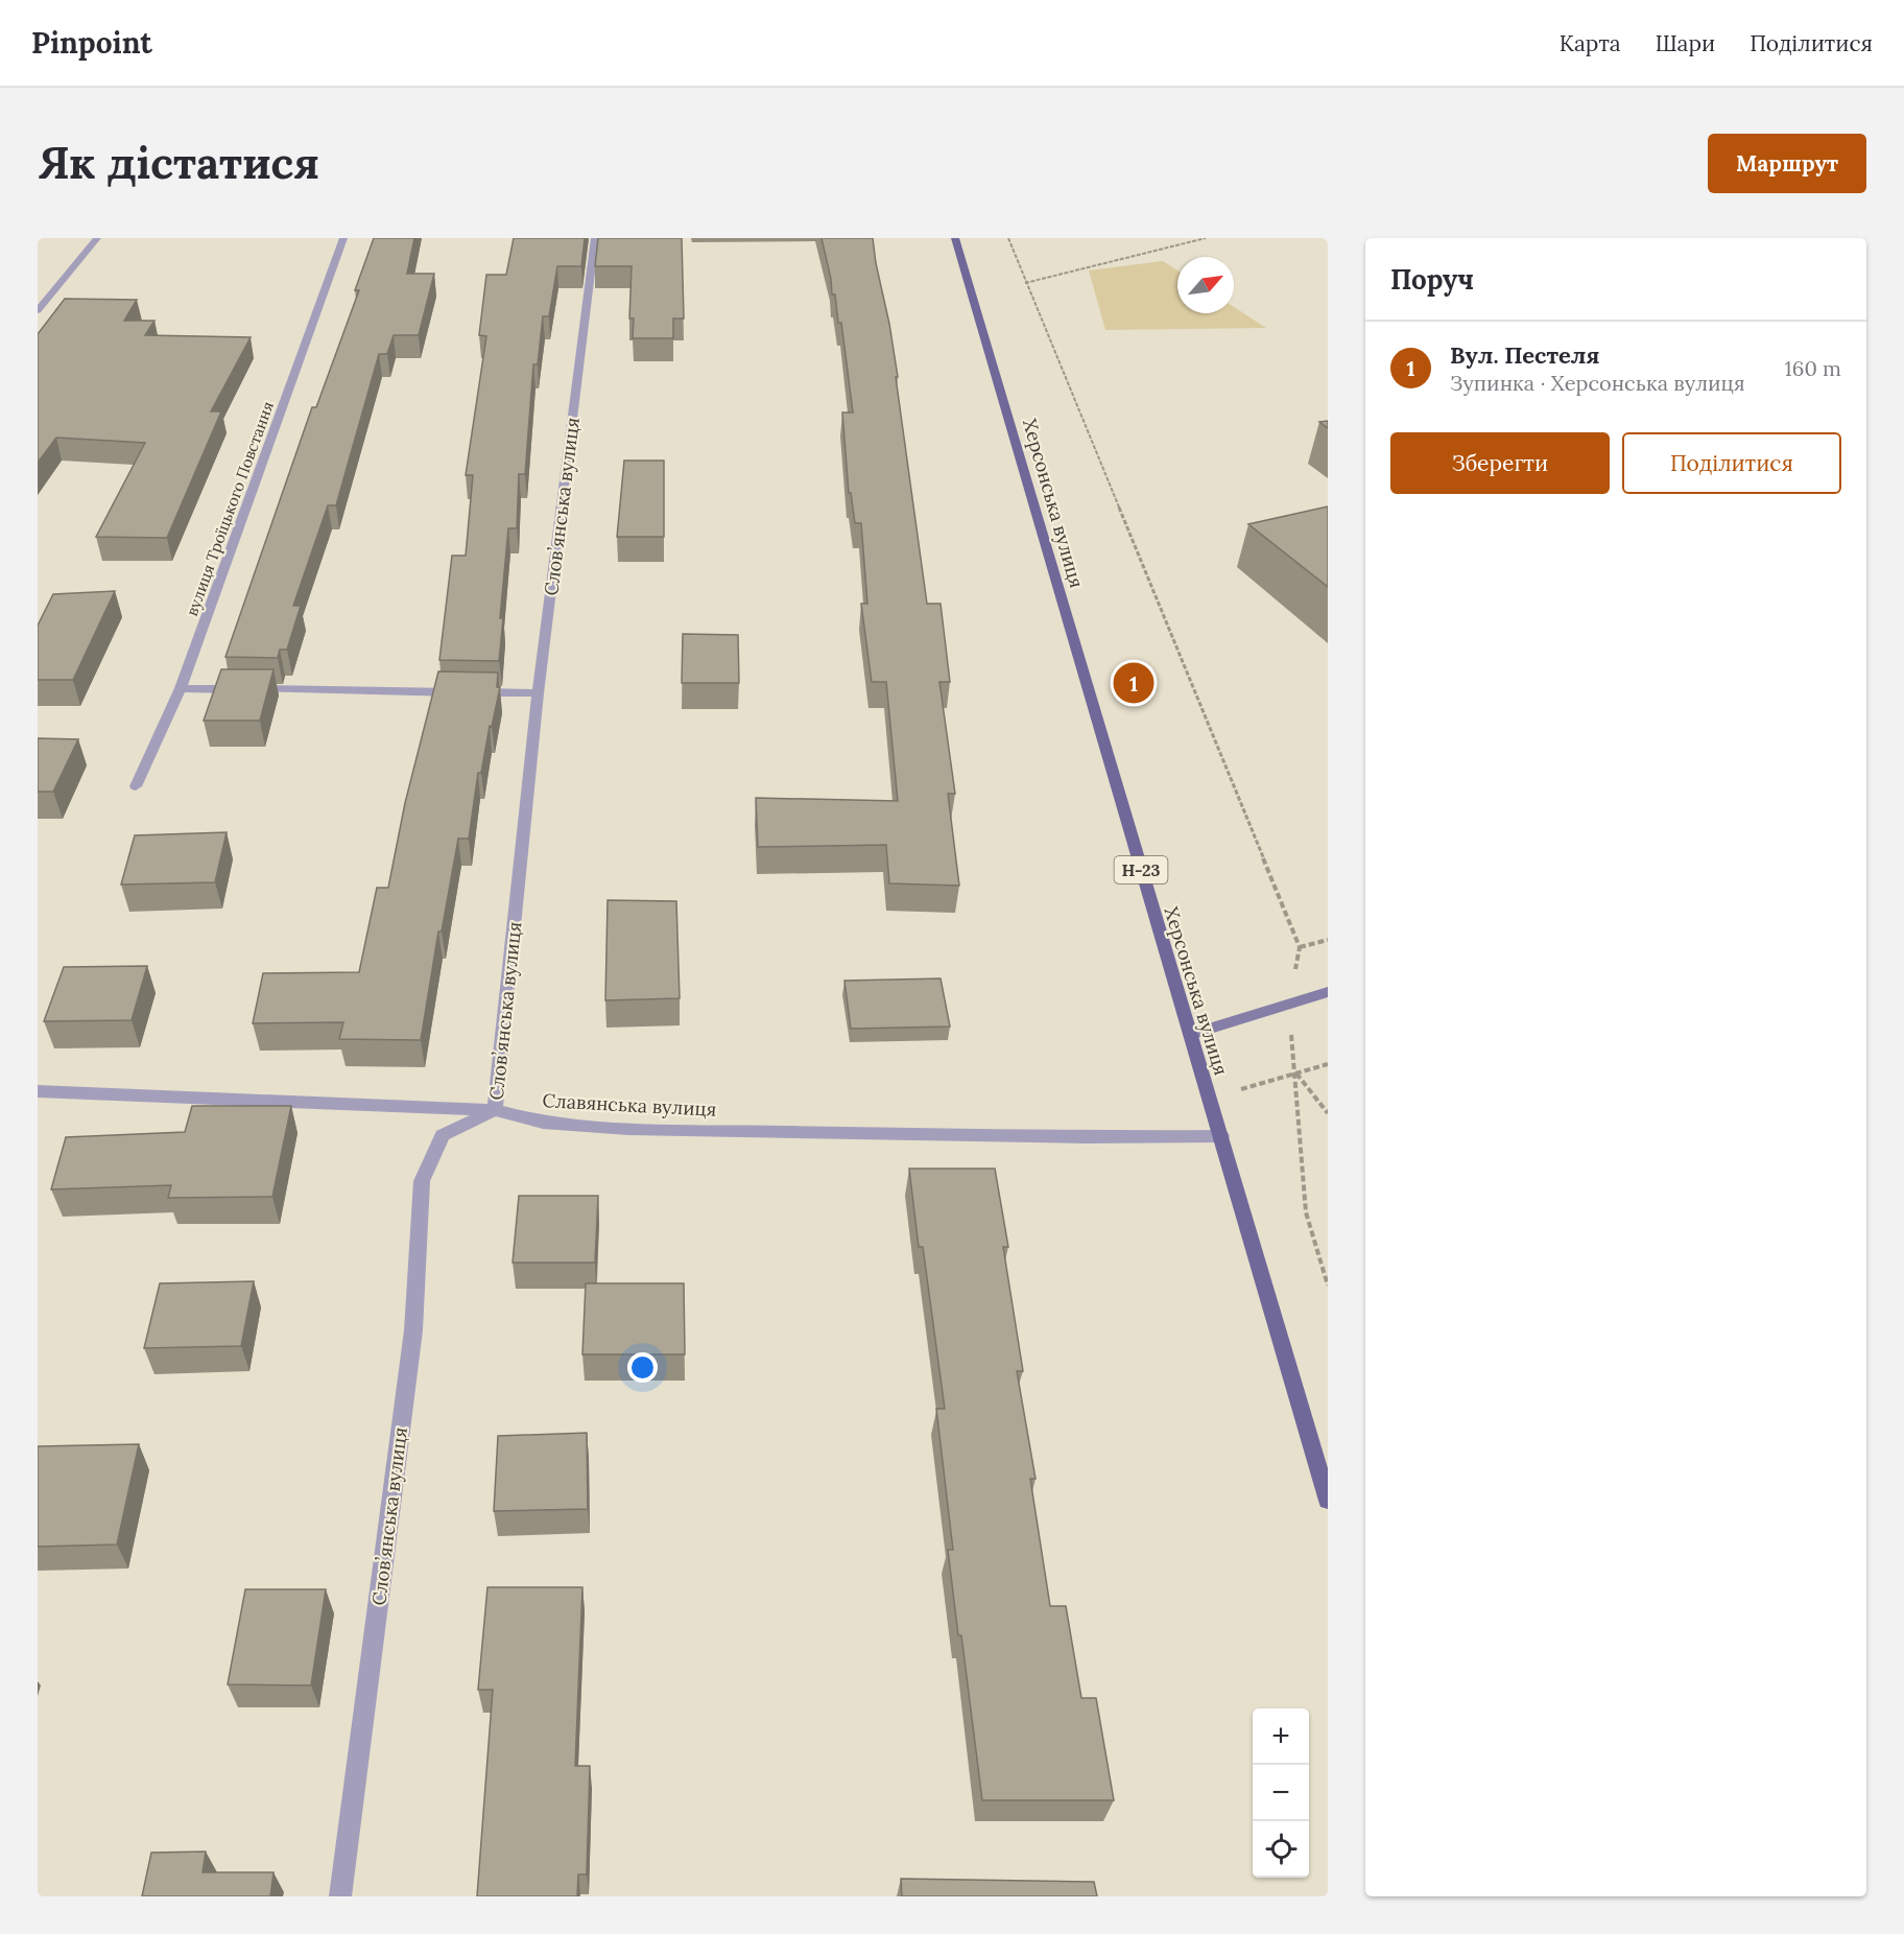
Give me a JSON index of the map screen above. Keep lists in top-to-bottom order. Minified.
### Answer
{"streets":{"main road":["Херсонська вулиця","Н-23"],"street":["Словʼянська вулиця","вулиця Троїцького Повстання","Славянська вулиця"]},"crossings":[["Херсонська вулиця","Славянська вулиця"],["Словʼянська вулиця","Славянська вулиця"]],"north":"top right","page":{"header":"Pinpoint","nav":["Карта","Шари","Поділитися"],"buttons":["Маршрут",["Зберегти","Поділитися"]],"title":"Як дістатися","heading":"Поруч","list":[{"mark":"1","name":"Вул. Пестеля","note":"Зупинка · Херсонська вулиця","value":"160 m"}],"pins":"1","map_buttons":["+","−"]}}
